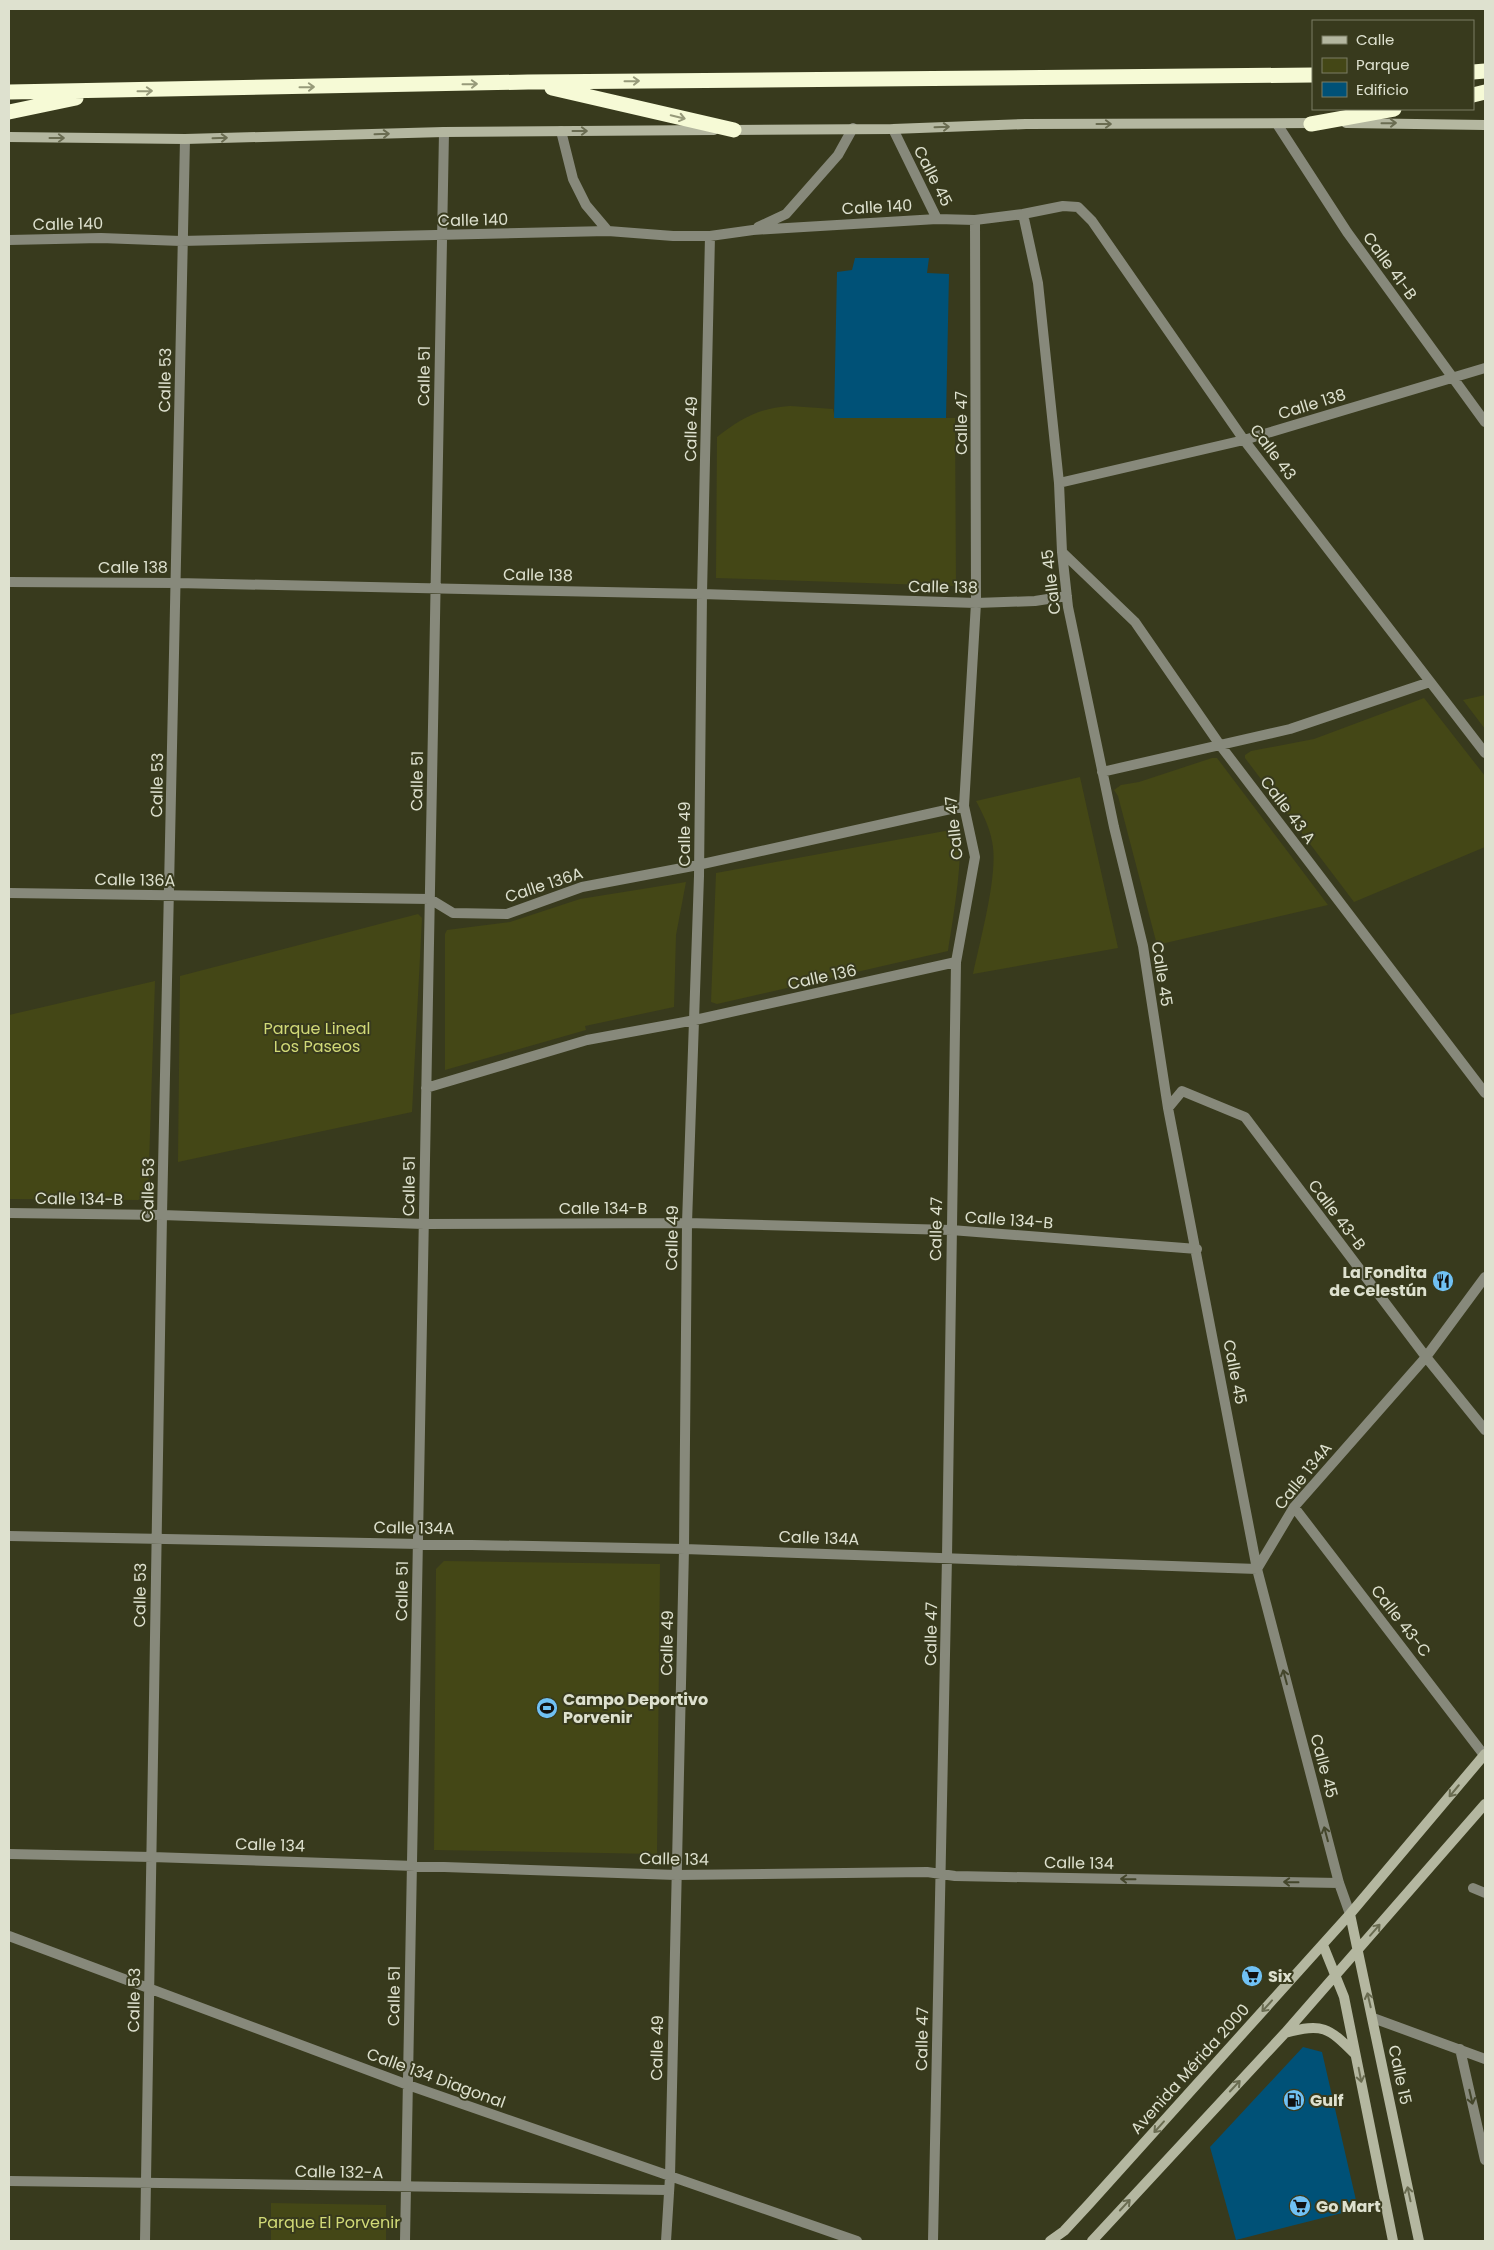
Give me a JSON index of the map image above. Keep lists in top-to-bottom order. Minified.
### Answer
{"streets":{"main road":["Avenida Mérida 2000","Calle 15"],"street":["Calle 45","Calle 140","Calle 41-B","Calle 51","Calle 53","Calle 138","Calle 47","Calle 49","Calle 43","Calle 43 A","Calle 136A","Calle 136","Calle 134-B","Calle 43-B","Calle 134A","Calle 43-C","Calle 134","Calle 134 Diagonal","Calle 132-A"]},"crossings":[["Calle 45","Calle 140"],["Calle 45","Calle 138"],["Calle 45","Calle 47"],["Calle 45","Calle 43"],["Calle 45","Calle 43 A"],["Calle 45","Calle 134-B"],["Calle 45","Calle 43-B"],["Calle 45","Calle 134A"],["Calle 45","Calle 134"],["Calle 45","Avenida Mérida 2000"],["Calle 45","Calle 15"],["Calle 140","Calle 51"],["Calle 140","Calle 53"],["Calle 140","Calle 49"],["Calle 41-B","Calle 138"],["Calle 51","Calle 138"],["Calle 51","Calle 136A"],["Calle 51","Calle 136"],["Calle 51","Calle 134-B"],["Calle 51","Calle 134A"],["Calle 51","Calle 134"],["Calle 51","Calle 134 Diagonal"],["Calle 51","Calle 132-A"],["Calle 53","Calle 138"],["Calle 53","Calle 136A"],["Calle 53","Calle 134-B"],["Calle 53","Calle 134A"],["Calle 53","Calle 134"],["Calle 53","Calle 134 Diagonal"],["Calle 53","Calle 132-A"],["Calle 138","Calle 47"],["Calle 138","Calle 49"],["Calle 138","Calle 43"],["Calle 47","Calle 136A"],["Calle 47","Calle 136"],["Calle 47","Calle 134-B"],["Calle 47","Calle 134A"],["Calle 47","Calle 134"],["Calle 49","Calle 136A"],["Calle 49","Calle 136"],["Calle 49","Calle 134-B"],["Calle 49","Calle 134A"],["Calle 49","Calle 134"],["Calle 49","Calle 134 Diagonal"],["Calle 49","Calle 132-A"],["Calle 43-B","Calle 134A"],["Calle 134A","Calle 43-C"],["Calle 43-C","Avenida Mérida 2000"],["Avenida Mérida 2000","Calle 15"]],"parks":["Parque Lineal Los Paseos","Parque El Porvenir"],"places":{"restaurant":["La Fondita de Celestún"],"sports":["Campo Deportivo Porvenir"],"supermarket":["Six","Go Mart"],"fuel station":["Gulf"]},"legend":["Calle","Parque","Edificio"]}
